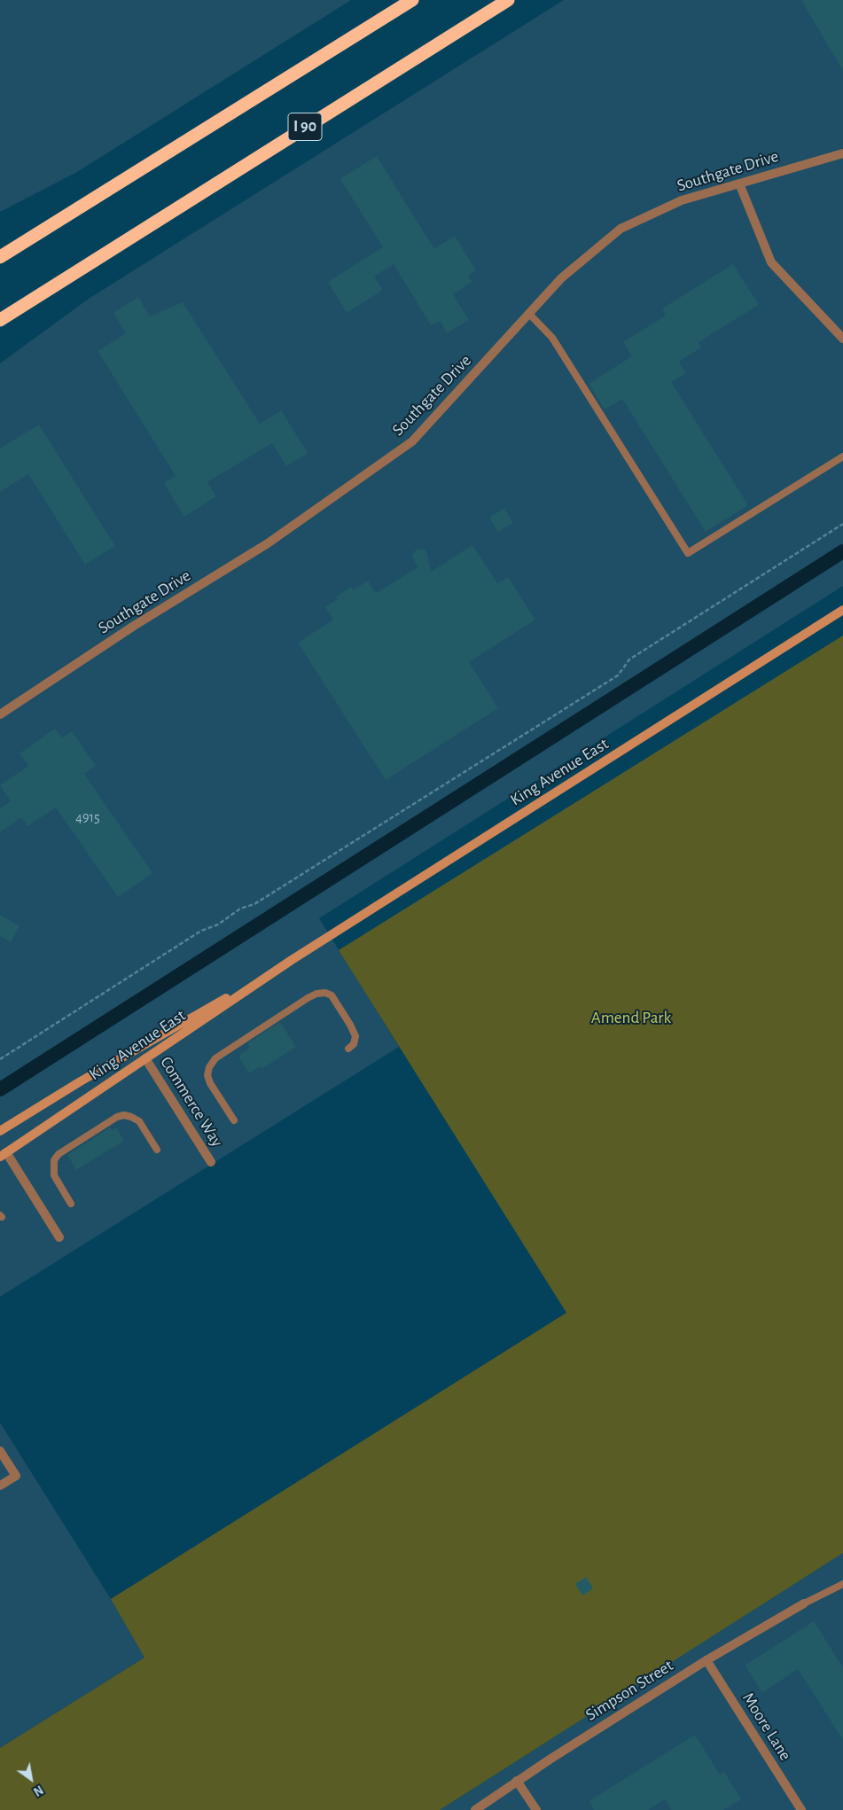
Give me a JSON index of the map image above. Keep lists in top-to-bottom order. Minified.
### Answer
{"streets":{"highway":["I 90"],"main road":["King Avenue East"],"street":["Southgate Drive","Commerce Way","Simpson Street","Moore Lane"]},"crossings":[["King Avenue East","Commerce Way"],["Simpson Street","Moore Lane"]],"parks":["Amend Park"],"house_numbers":["4915"],"north":"bottom right"}
